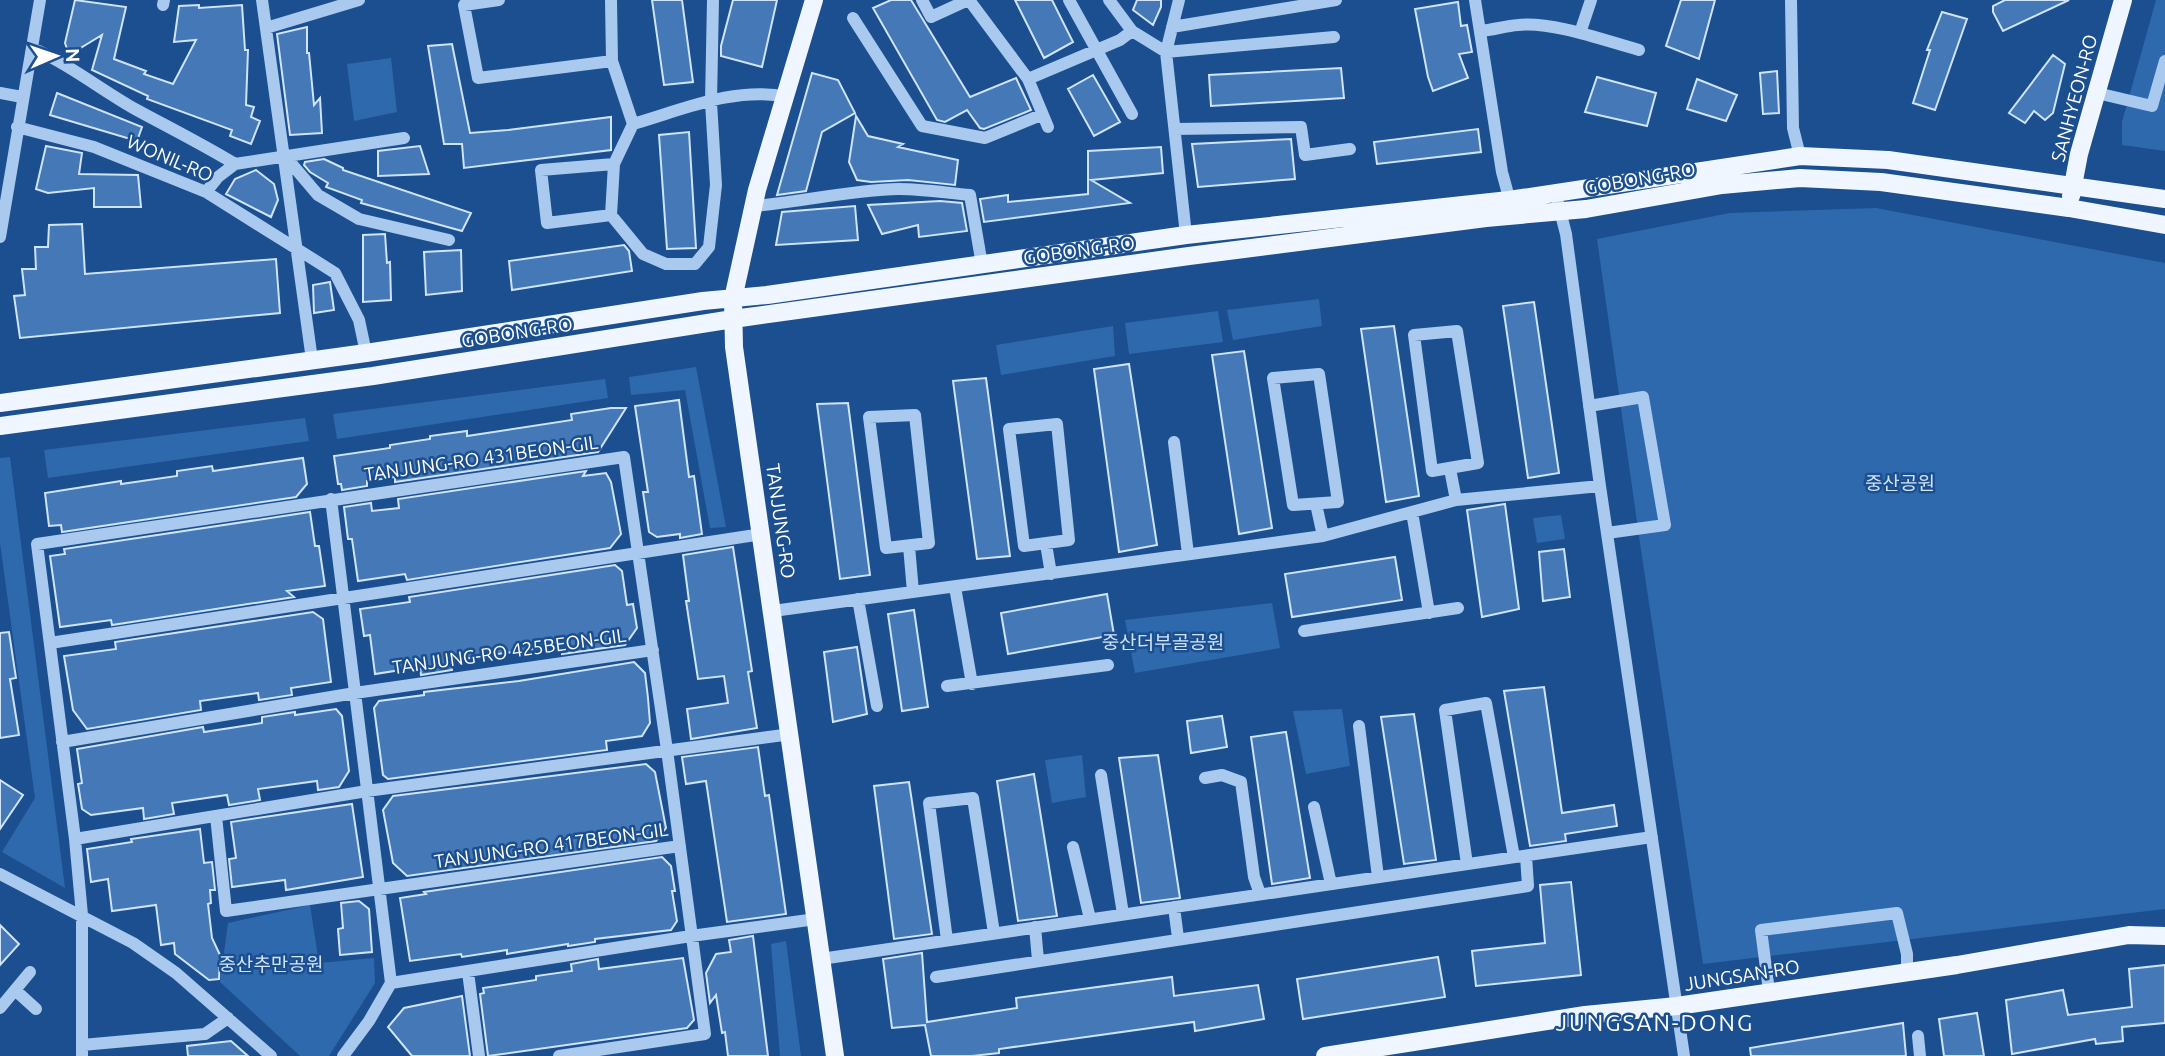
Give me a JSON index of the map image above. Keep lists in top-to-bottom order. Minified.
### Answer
{"streets":{"main road":["SANHYEON-RO","GOBONG-RO","TANJUNG-RO","JUNGSAN-RO"],"street":["WONIL-RO","TANJUNG-RO 431BEON-GIL","TANJUNG-RO 425BEON-GIL","TANJUNG-RO 417BEON-GIL"]},"crossings":[["SANHYEON-RO","GOBONG-RO"],["WONIL-RO","GOBONG-RO"],["GOBONG-RO","TANJUNG-RO"],["TANJUNG-RO 425BEON-GIL","TANJUNG-RO 417BEON-GIL"]],"districts":["JUNGSAN-DONG"],"parks":["중산공원","중산더부골공원","중산추만공원"],"north":"right"}
